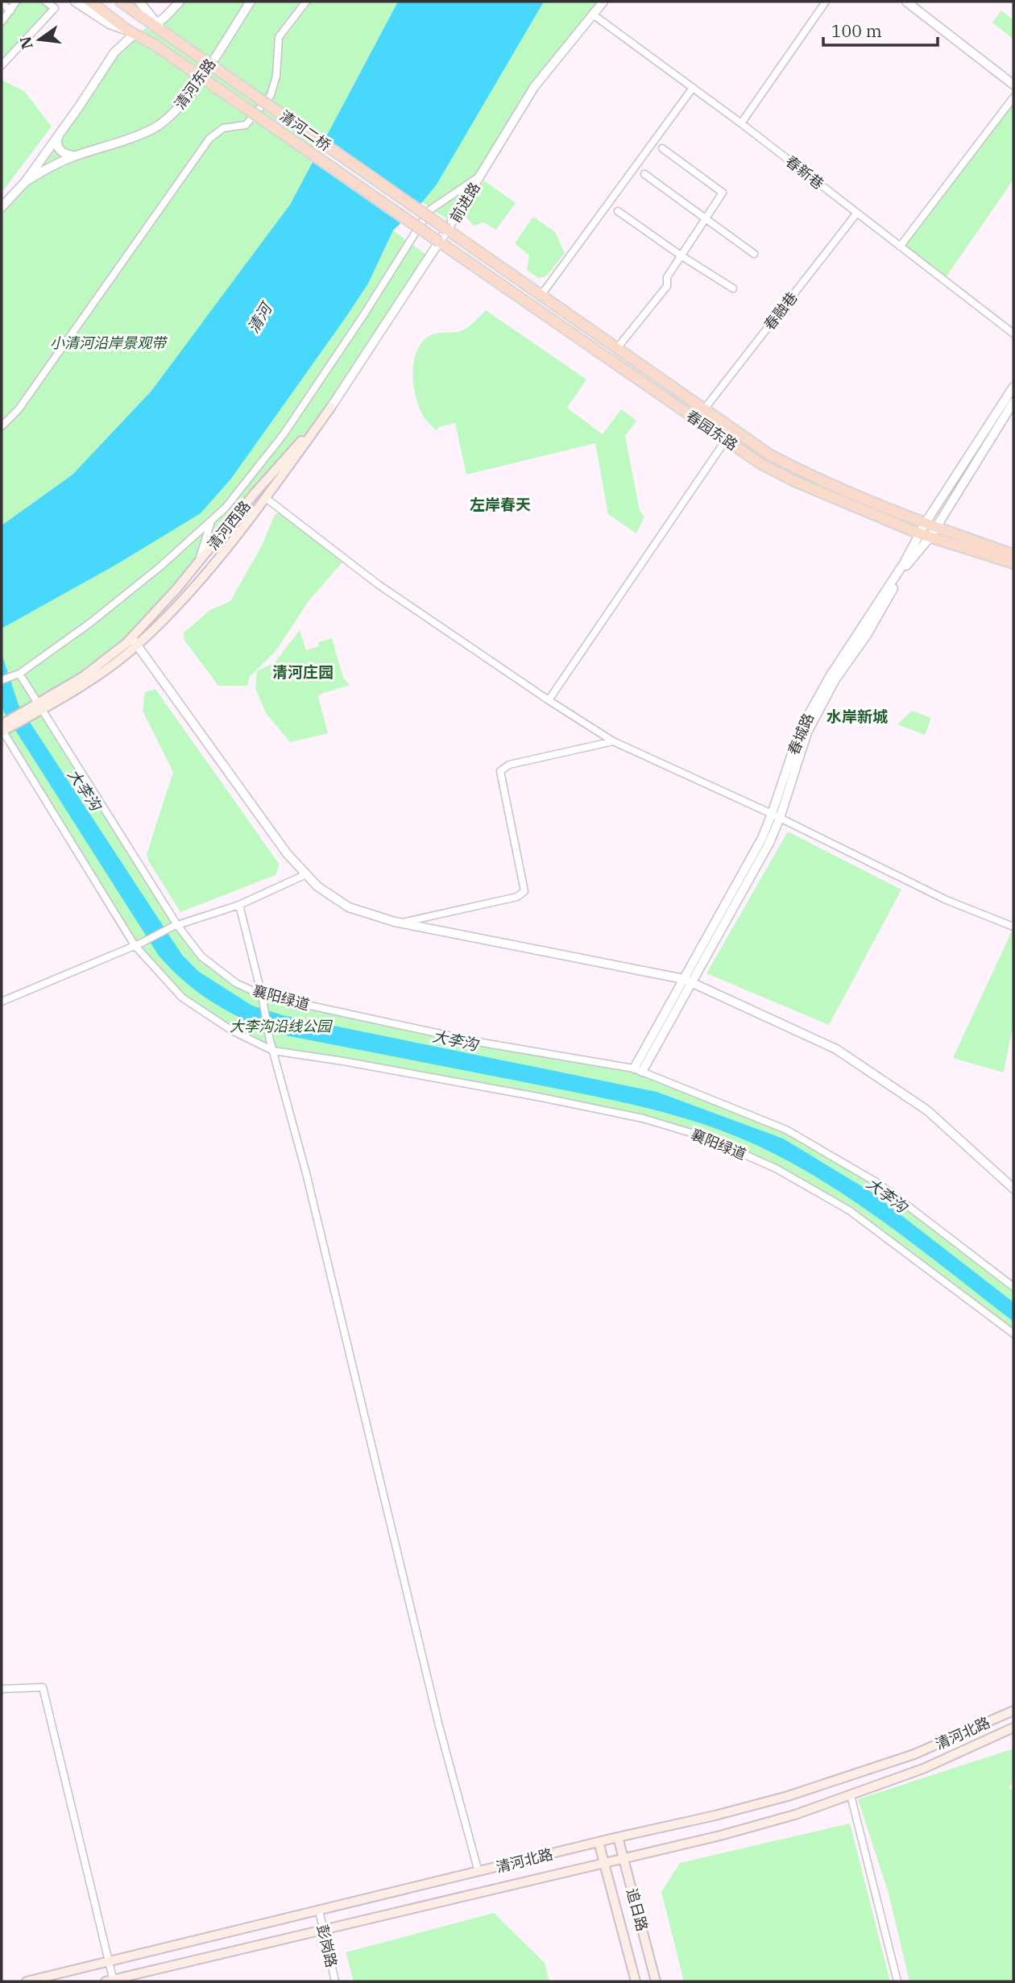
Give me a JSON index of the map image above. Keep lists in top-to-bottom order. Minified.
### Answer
{"streets":{"main road":["清河二桥","春园东路","清河西路","清河北路","追日路"],"street":["清河东路","春新巷","前进路","春融巷","春城路","襄阳绿道","彭岗路"]},"crossings":[["清河东路","清河二桥"],["清河二桥","前进路"],["清河二桥","春园东路"],["春新巷","前进路"],["春新巷","春融巷"],["前进路","春园东路"],["前进路","清河西路"],["春融巷","春园东路"],["春园东路","春城路"],["春城路","襄阳绿道"],["清河北路","追日路"],["清河北路","彭岗路"]],"districts":["左岸春天","清河庄园","水岸新城"],"water":["清河","大李沟"],"parks":["小清河沿岸景观带","大李沟沿线公园"],"scale_bar":"100 m","north":"left"}
